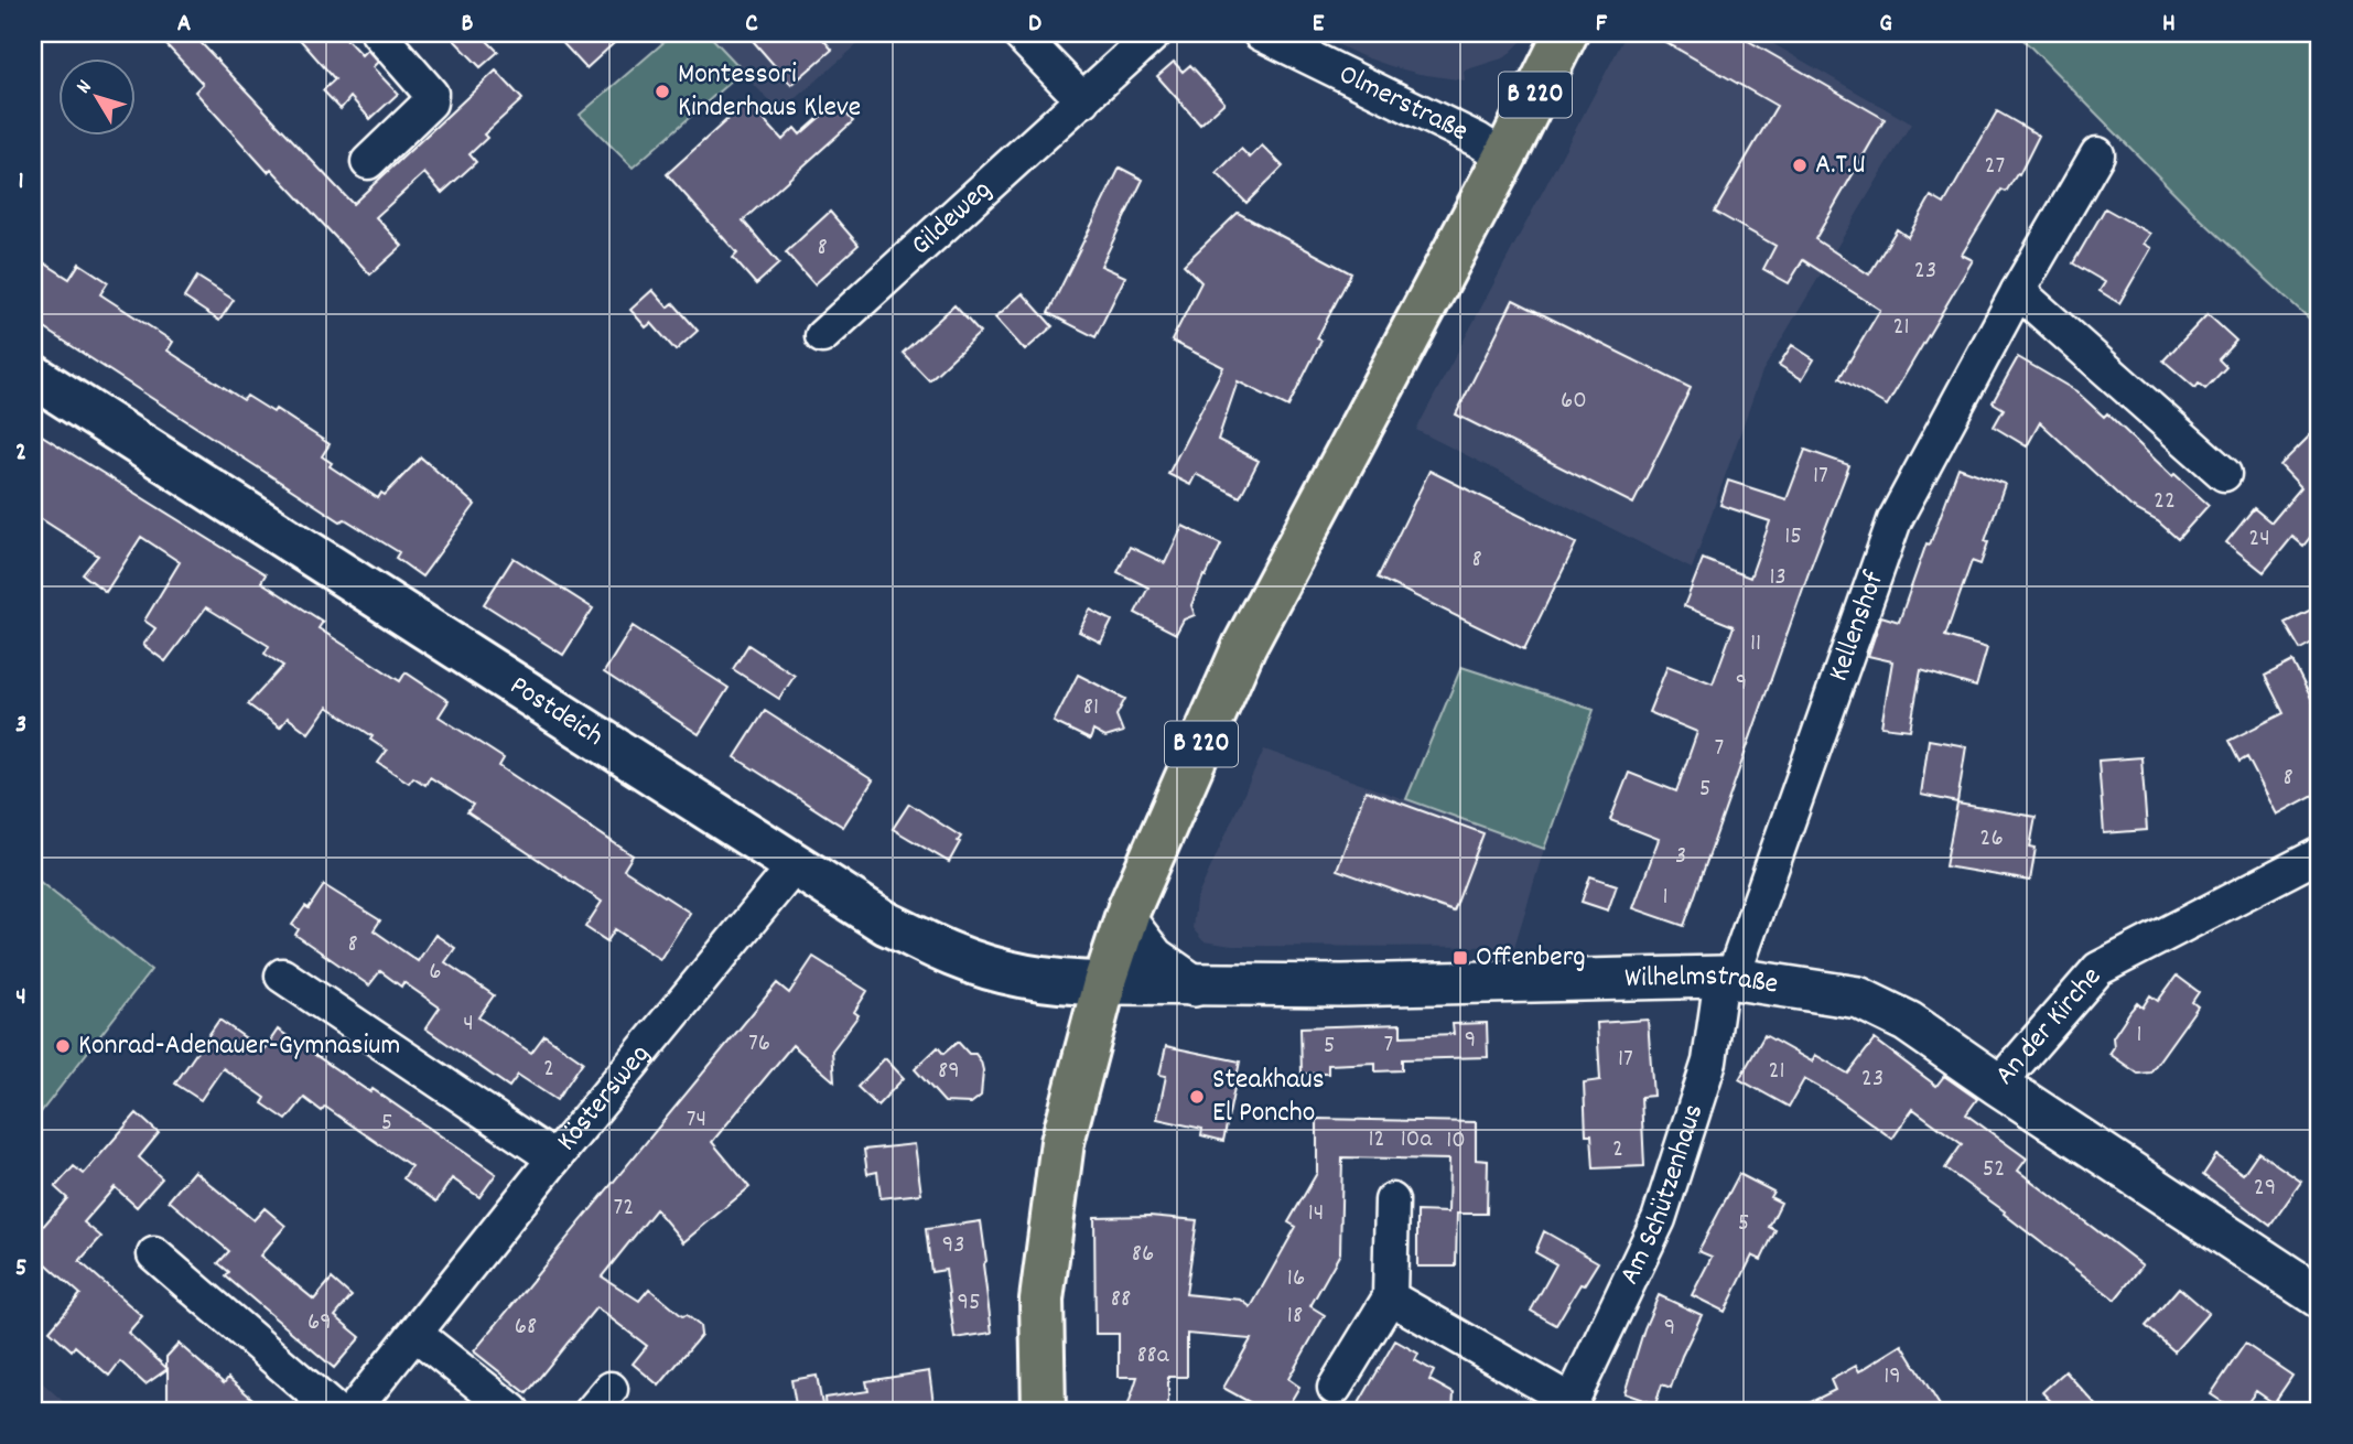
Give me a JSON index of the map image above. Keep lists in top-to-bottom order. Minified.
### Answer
{"streets":{"main road":["B 220","Postdeich"],"street":["Olmerstraße","Gildeweg","Kellenshof","Wilhelmstraße","An der Kirche","Köstersweg","Am Schützenhaus"]},"crossings":[["B 220","Olmerstraße"],["B 220","Postdeich"],["B 220","Wilhelmstraße"],["Kellenshof","Wilhelmstraße"],["Kellenshof","Am Schützenhaus"],["Postdeich","Wilhelmstraße"],["Postdeich","Köstersweg"],["Wilhelmstraße","An der Kirche"],["Wilhelmstraße","Am Schützenhaus"]],"places":{"other":["Montessori Kinderhaus Kleve","A.T.U","Konrad-Adenauer-Gymnasium","Steakhaus El Poncho"],"transit":["Offenberg"]},"house_numbers":["27","8","23","21","60","17","22","15","24","8","13","11","9","81","7","8","5","26","3","1","8","6","4","1","9","76","7","5","17","2","89","21","23","74","5","12","10a","10","2","52","29","72","14","5","93","86","16","88","95","18","69","68","9","88a","19"],"north":"top left","grid":{"columns":["A","B","C","D","E","F","G","H"],"rows":["1","2","3","4","5"]}}
